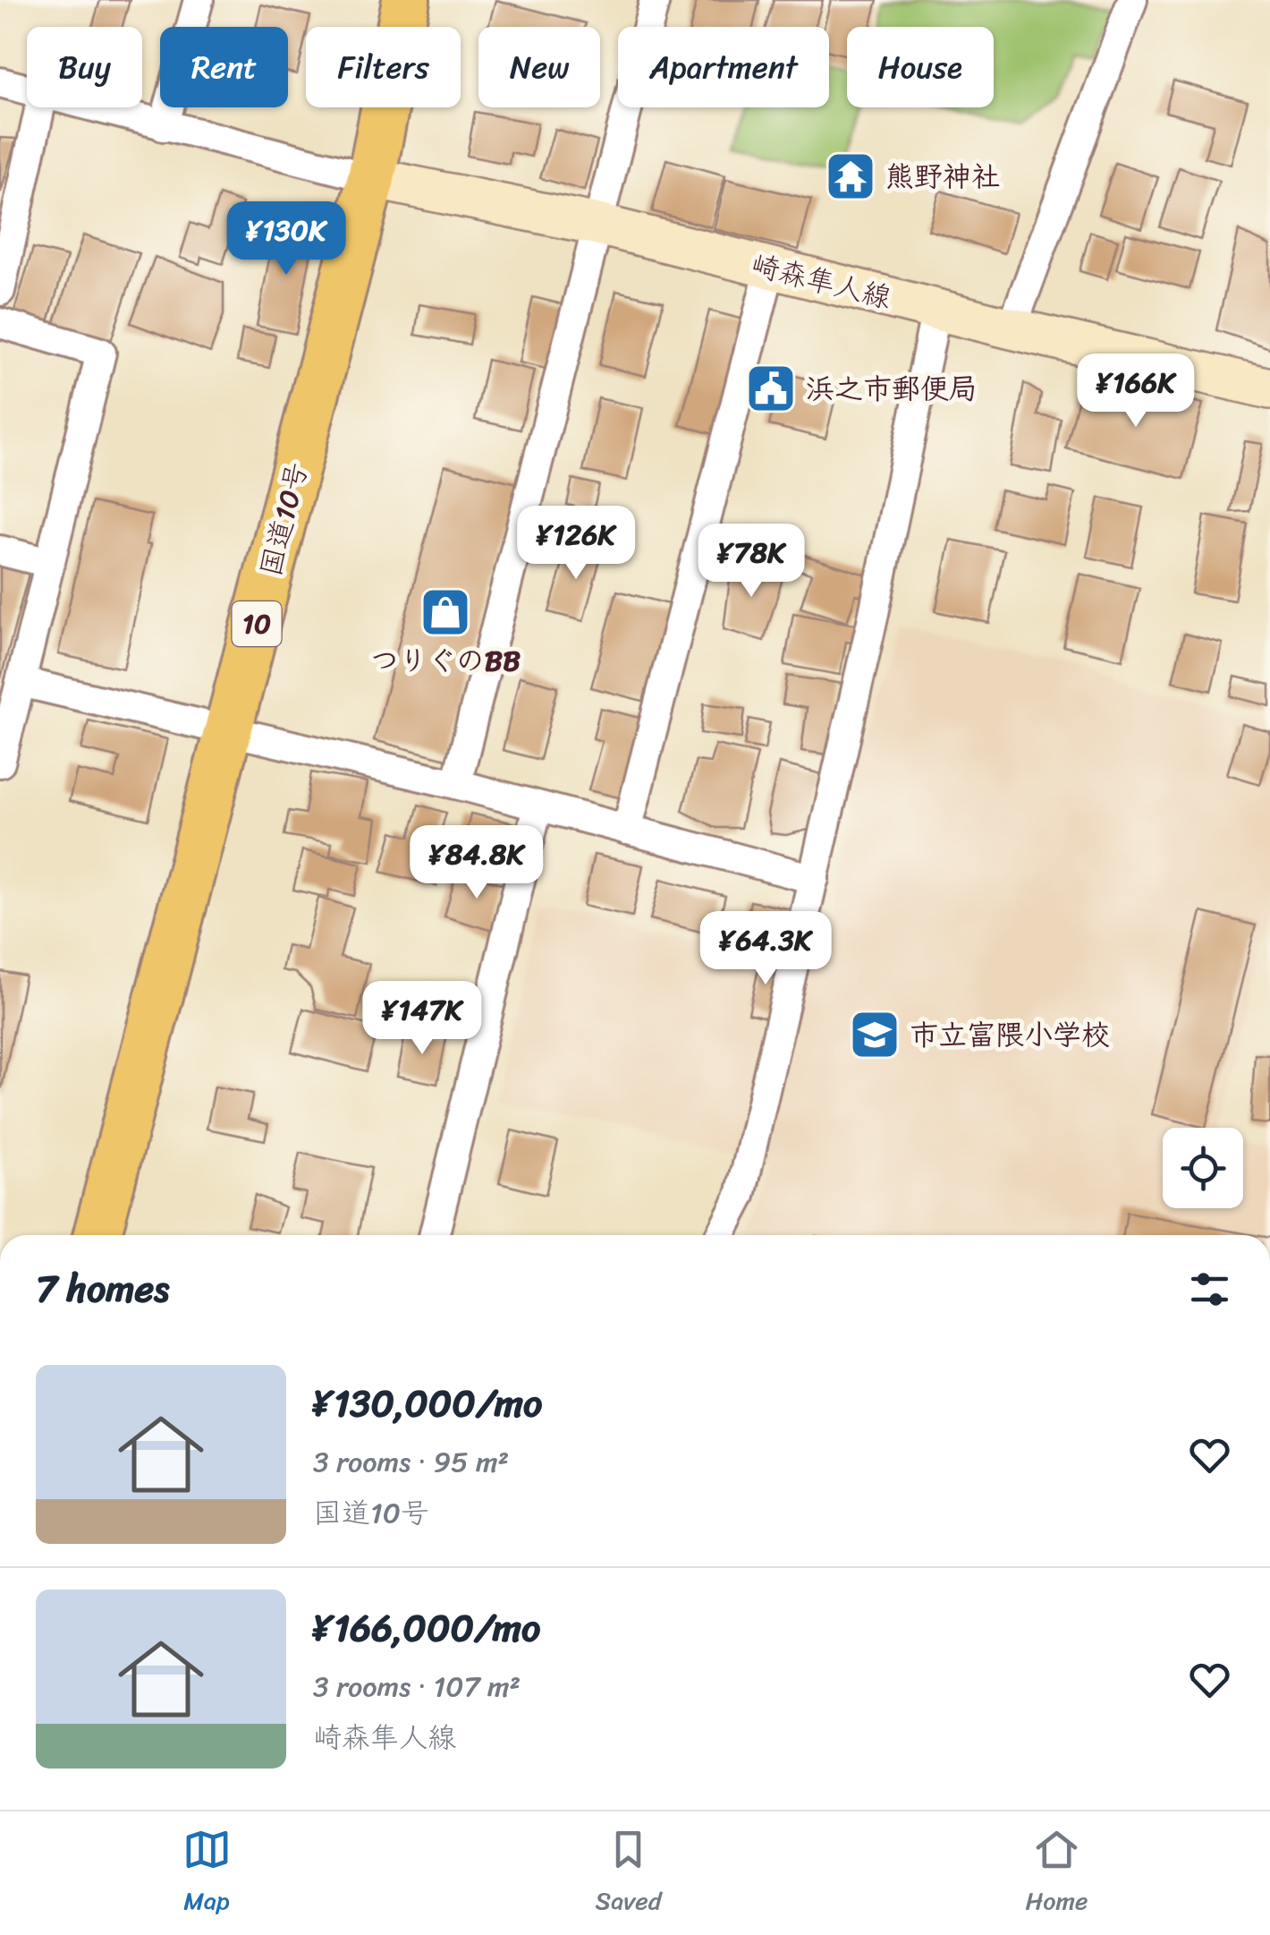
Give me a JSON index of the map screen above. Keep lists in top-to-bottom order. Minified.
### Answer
{"streets":{"highway":["国道10号","10"],"main road":["崎森隼人線"]},"crossings":[["崎森隼人線","国道10号"]],"places":{"temple":["熊野神社"],"public building":["浜之市郵便局"],"shop":["つりぐのBB"],"school or university":["市立富隈小学校"]},"page":{"chip":["Buy","Rent","Filters","New","Apartment","House"],"price":["¥130K","¥166K","¥126K","¥78K","¥84.8K","¥64.3K","¥147K"],"heading":"7 homes","list":[{"name":"¥130,000/mo","note":"3 rooms · 95 m² · 国道10号"},{"name":"¥166,000/mo","note":"3 rooms · 107 m² · 崎森隼人線"}],"tabs":["Map","Saved","Home"]}}
